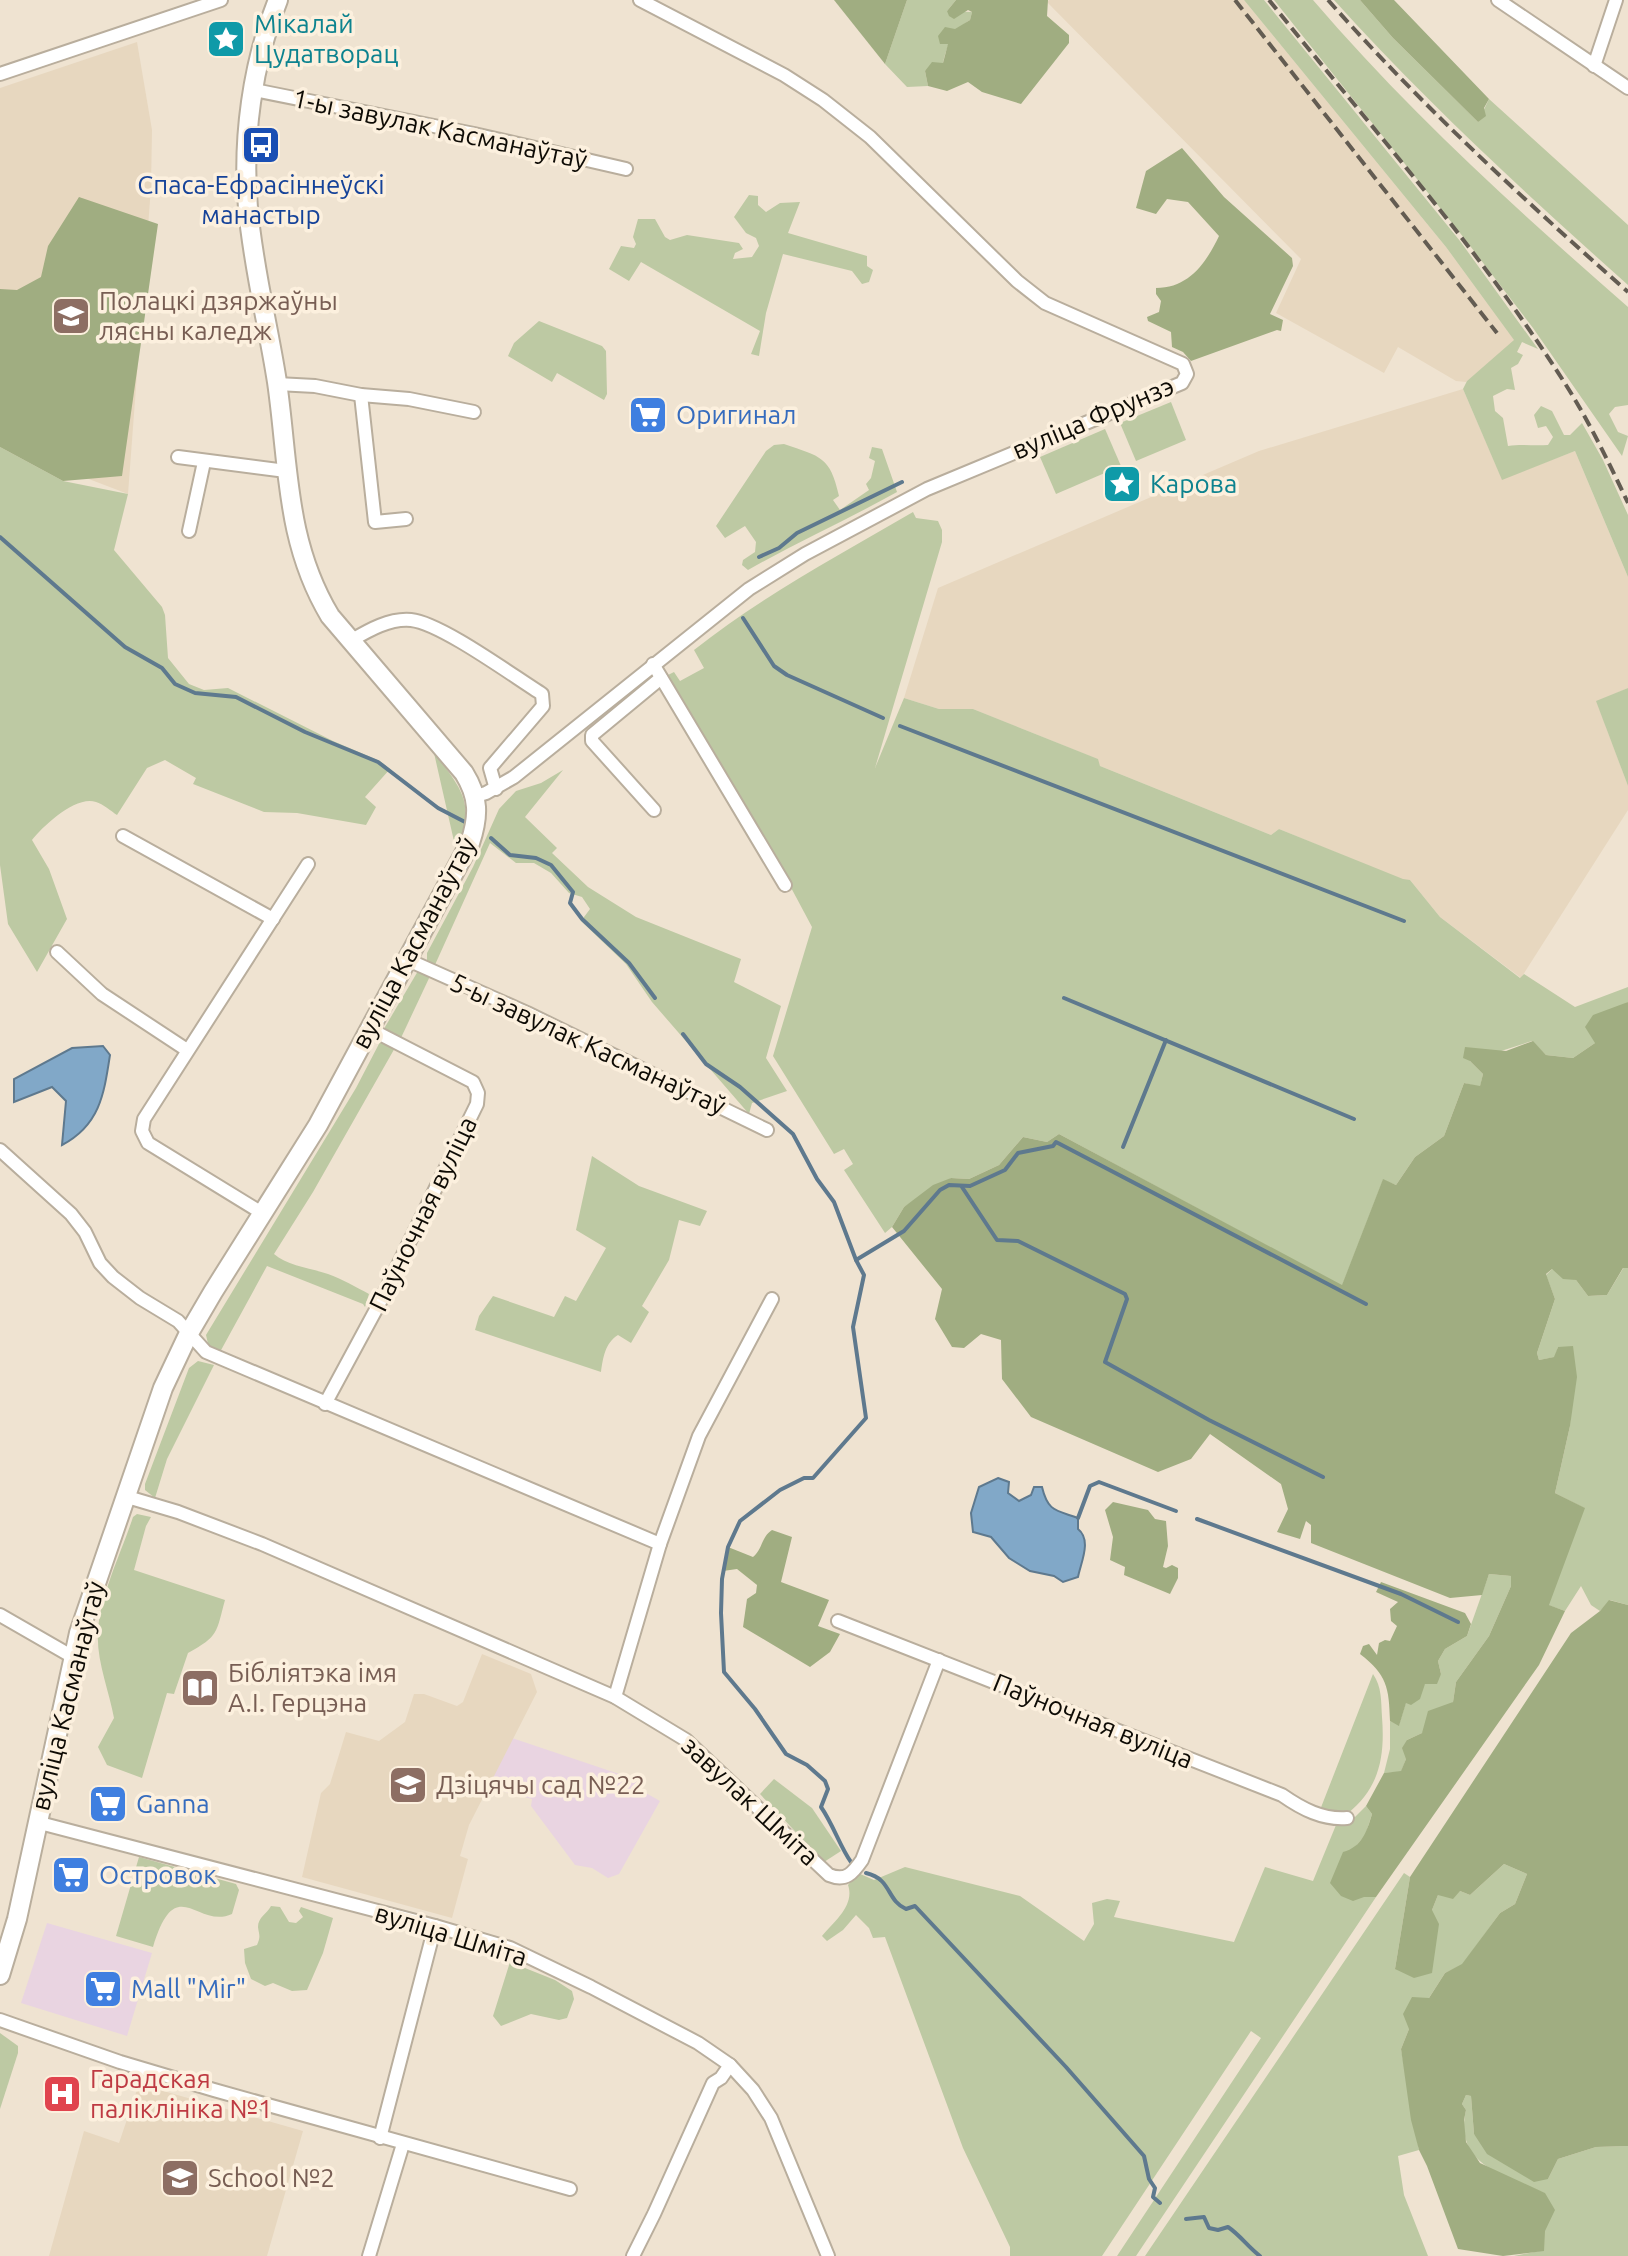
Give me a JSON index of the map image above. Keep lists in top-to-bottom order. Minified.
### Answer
{"streets":{"main road":["вуліца Касманаўтаў"],"street":["1-ы завулак Касманаўтаў","вуліца Фрунзэ","5-ы завулак Касманаўтаў","Паўночная вуліца","завулак Шміта","вуліца Шміта"]},"crossings":[["вуліца Фрунзэ","вуліца Касманаўтаў"],["вуліца Касманаўтаў","5-ы завулак Касманаўтаў"],["вуліца Касманаўтаў","Паўночная вуліца"],["вуліца Касманаўтаў","завулак Шміта"],["вуліца Касманаўтаў","вуліца Шміта"],["Паўночная вуліца","завулак Шміта"]],"places":{"place":["Мікалай Цудатворац","Карова"],"bus stop":["Спаса-Ефрасіннеўскі манастыр"],"school or university":["Полацкі дзяржаўны лясны каледж","Дзіцячы сад №22","School №2"],"supermarket":["Оригинал","Ganna","Островок","Mall \"Mir\""],"library":["Бібліятэка імя А.І. Герцэна"],"hospital":["Гарадская паліклініка №1"]}}
